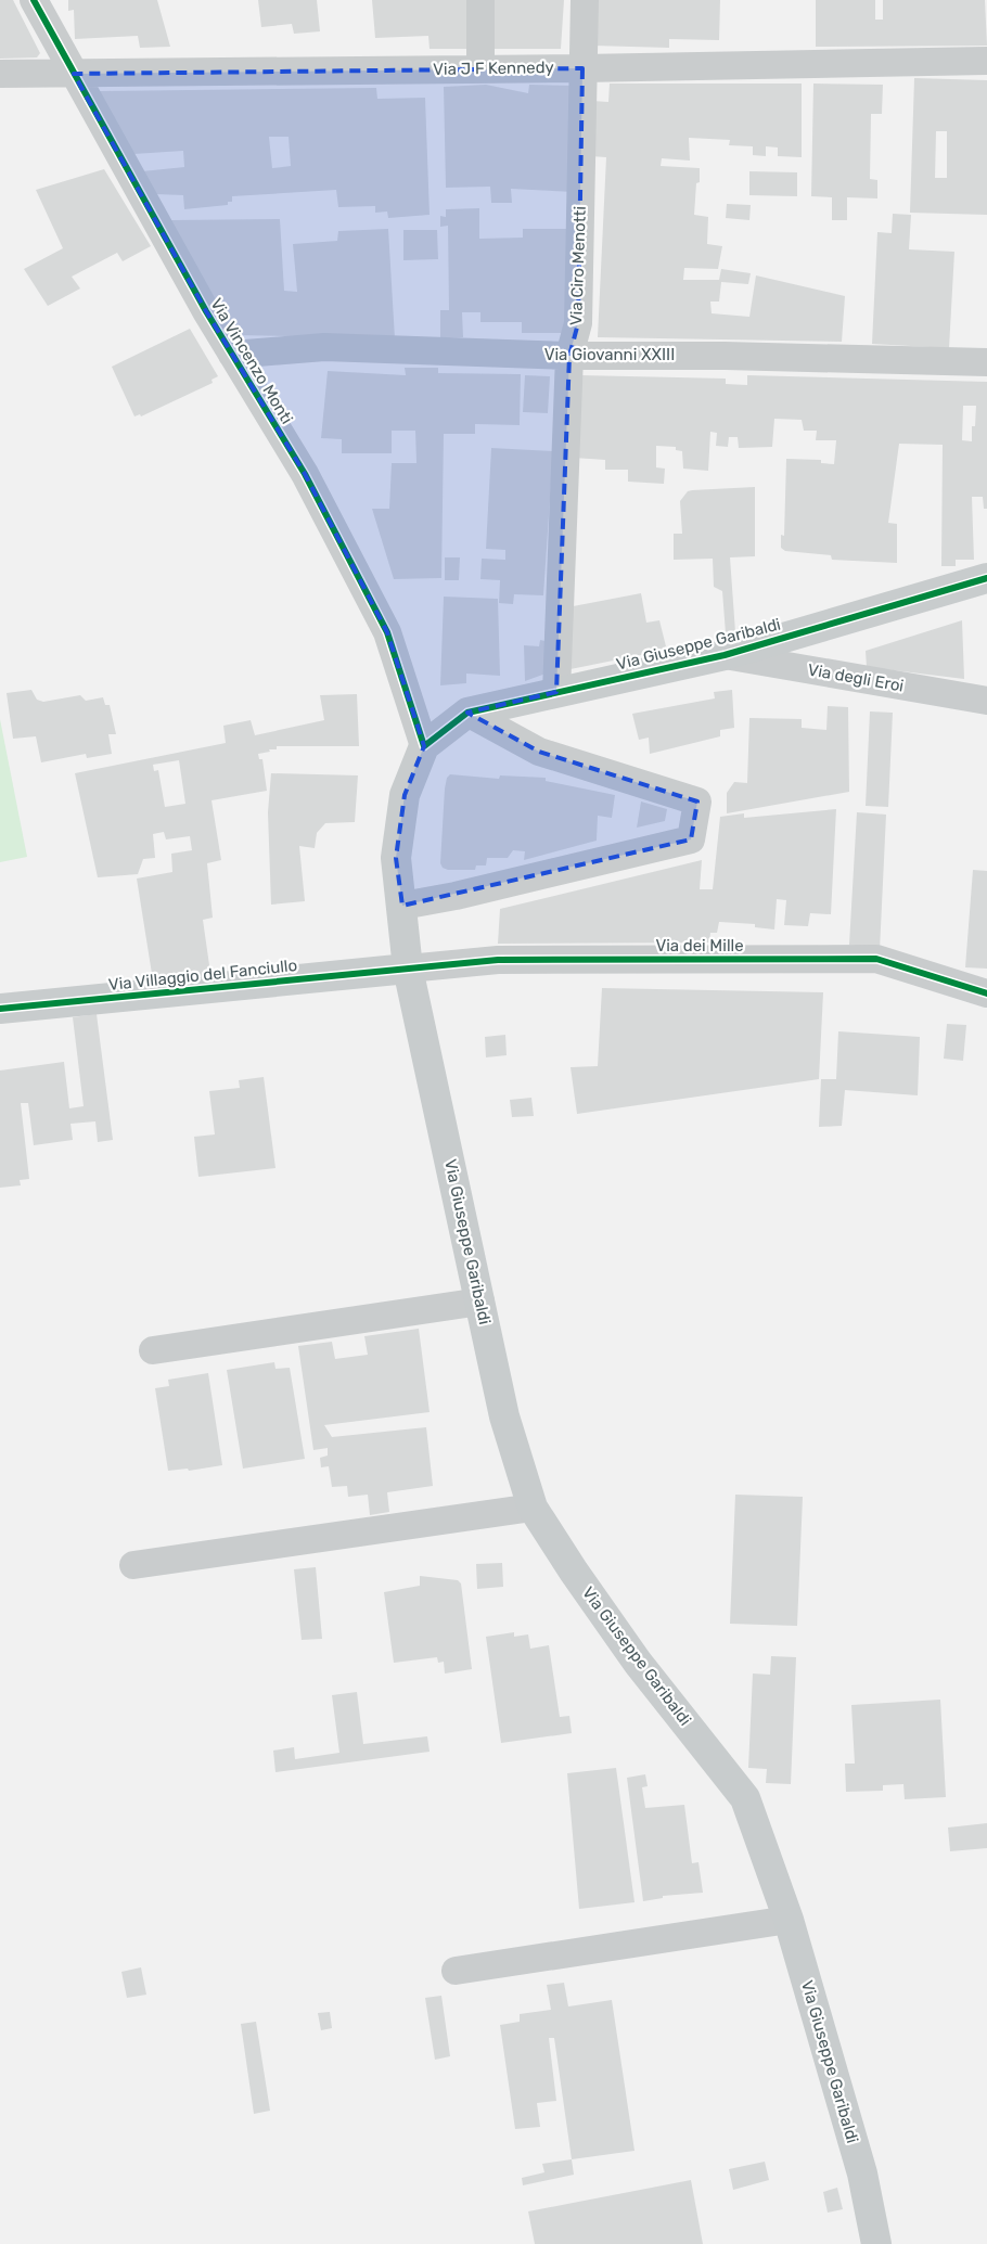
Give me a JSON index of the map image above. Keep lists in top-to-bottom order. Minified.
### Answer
{"streets":{"main road":["Via Giuseppe Garibaldi","Via Villaggio del Fanciullo"],"street":["Via J F Kennedy","Via Ciro Menotti","Via Giovanni XXIII","Via Vincenzo Monti","Via degli Eroi","Via dei Mille"]},"crossings":[["Via J F Kennedy","Via Ciro Menotti"],["Via J F Kennedy","Via Vincenzo Monti"],["Via Ciro Menotti","Via Giovanni XXIII"],["Via Ciro Menotti","Via Giuseppe Garibaldi"],["Via Giovanni XXIII","Via Vincenzo Monti"],["Via Vincenzo Monti","Via Giuseppe Garibaldi"],["Via Giuseppe Garibaldi","Via degli Eroi"],["Via Giuseppe Garibaldi","Via dei Mille"],["Via Giuseppe Garibaldi","Via Villaggio del Fanciullo"],["Via dei Mille","Via Villaggio del Fanciullo"]]}
